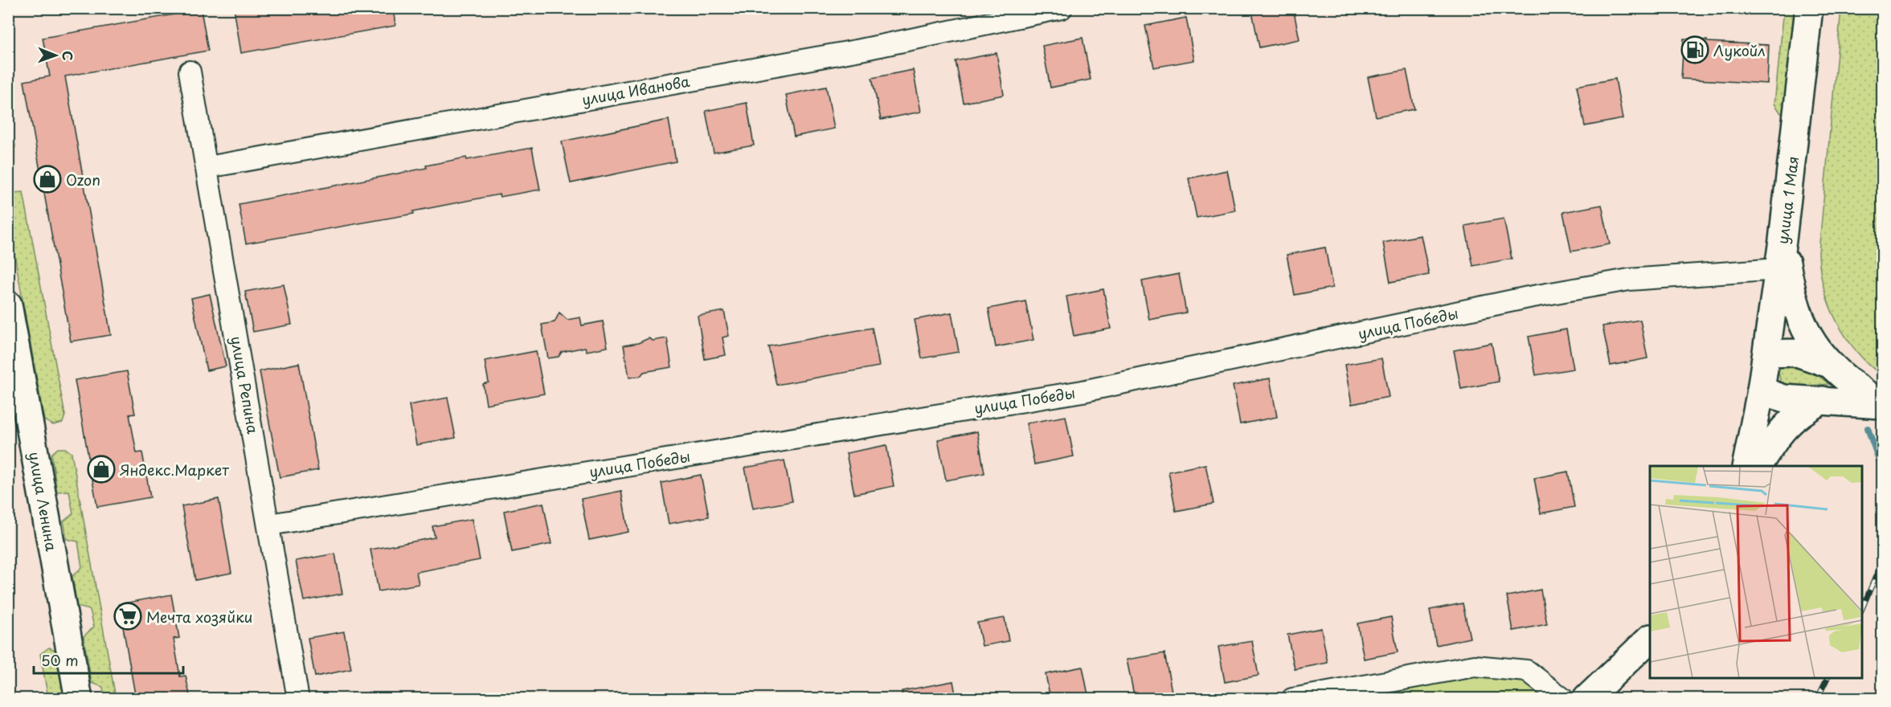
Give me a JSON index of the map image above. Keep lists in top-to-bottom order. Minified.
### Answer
{"streets":{"main road":["улица 1 Мая","улица Ленина"],"street":["улица Иванова","улица Победы","улица Репина"]},"crossings":[["улица Иванова","улица Репина"],["улица 1 Мая","улица Победы"],["улица Победы","улица Репина"]],"places":{"fuel station":["Лукойл"],"shop":["Ozon","Яндекс.Маркет"],"supermarket":["Мечта хозяйки"]},"scale_bar":"50 m","north":"right"}
